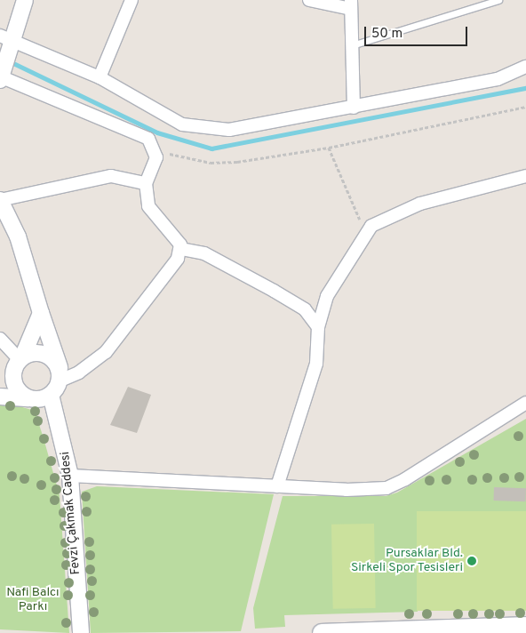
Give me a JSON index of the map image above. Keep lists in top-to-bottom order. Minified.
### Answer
{"streets":{"street":["Fevzi Çakmak Caddesi"]},"parks":["Nafi Balcı Parkı"],"places":["Pursaklar Bld. Sirkeli Spor Tesisleri"],"scale_bar":"50 m"}
